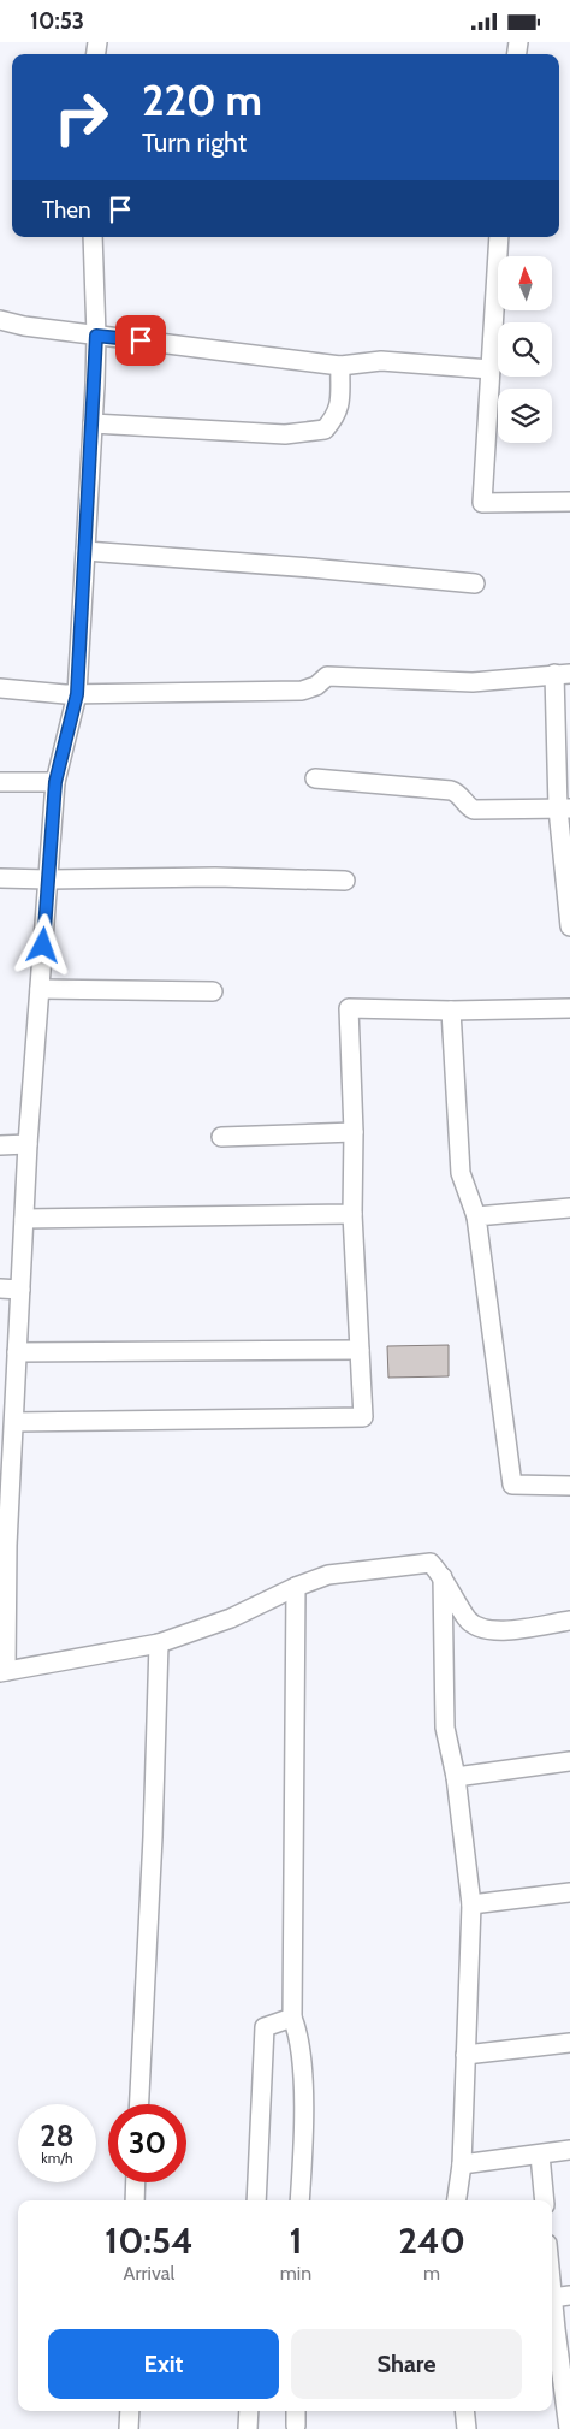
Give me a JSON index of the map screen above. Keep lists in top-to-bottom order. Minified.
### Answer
{"north":"top","page":{"status":"10:53","turn":["220 m","Turn right"],"then":"Then","speed":"28 km/h","limit":"30","eta":["10:54","Arrival","1","min","240","m"],"buttons":["Exit","Share"]}}
